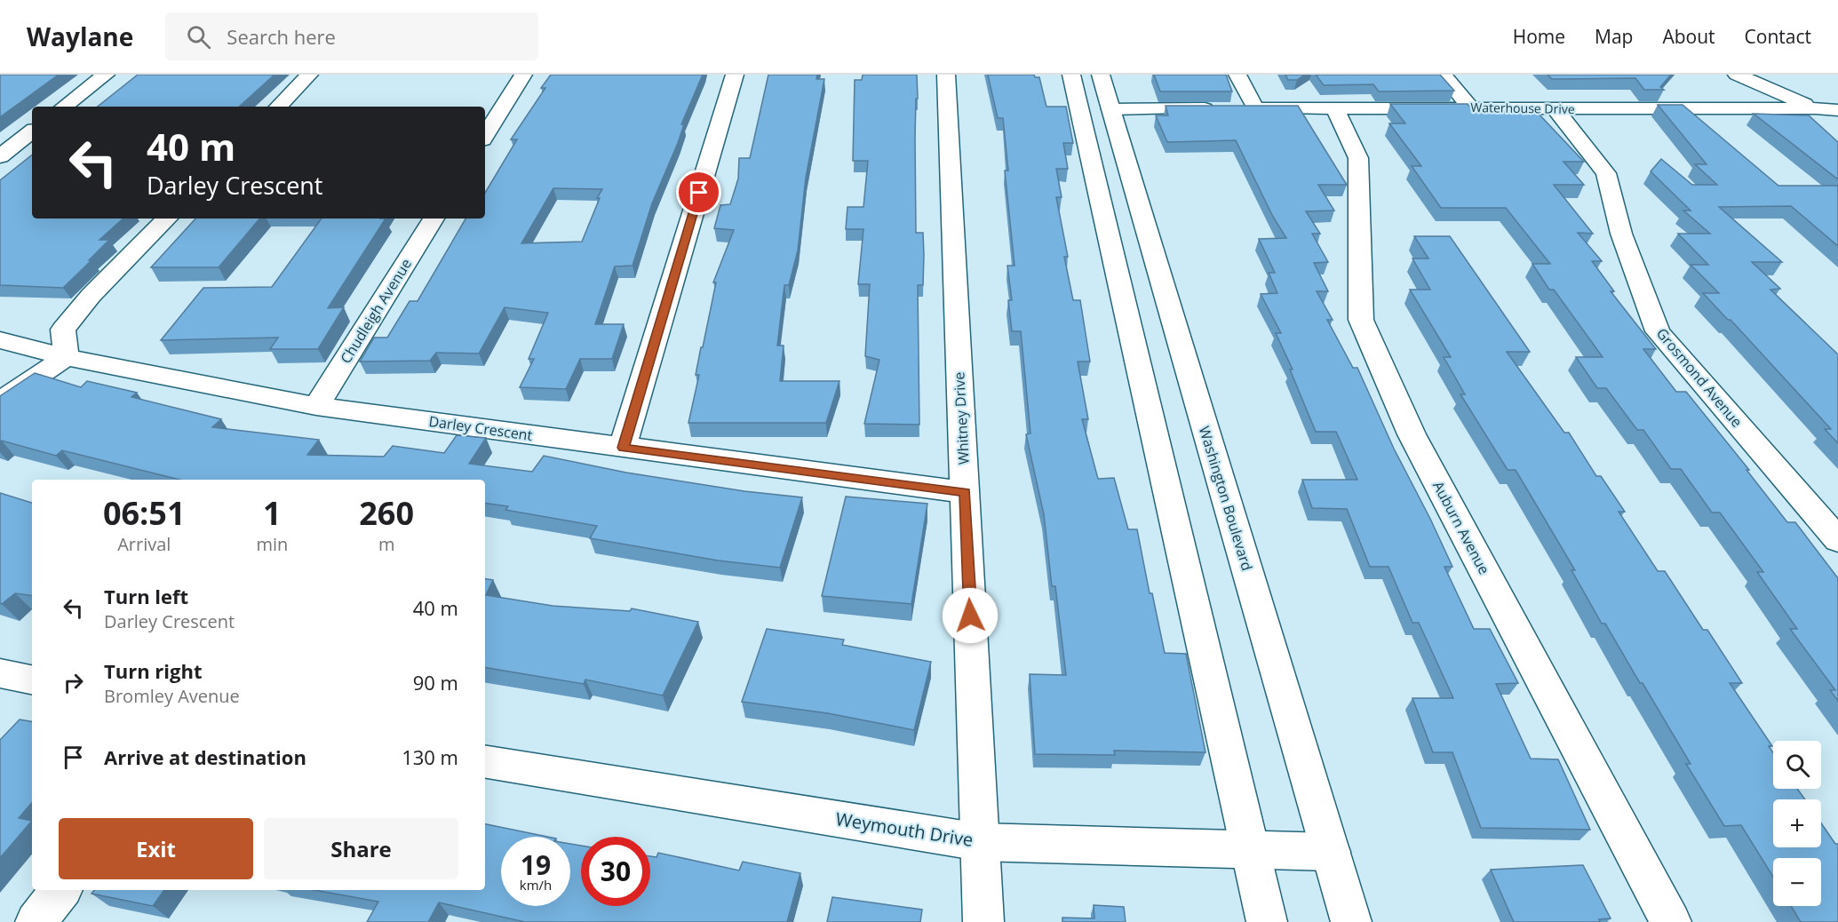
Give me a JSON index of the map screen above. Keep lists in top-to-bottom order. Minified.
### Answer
{"streets":{"main road":["Waterhouse Drive","Chudleigh Avenue","Grosmond Avenue","Whitney Drive","Darley Crescent","Washington Boulevard","Auburn Avenue","Weymouth Drive"]},"crossings":[["Waterhouse Drive","Grosmond Avenue"],["Waterhouse Drive","Washington Boulevard"],["Waterhouse Drive","Auburn Avenue"],["Chudleigh Avenue","Darley Crescent"],["Whitney Drive","Darley Crescent"],["Whitney Drive","Weymouth Drive"],["Washington Boulevard","Weymouth Drive"]],"page":{"header":"Waylane","search":"Search here","nav":["Home","Map","About","Contact"],"turn":["40 m","Darley Crescent"],"eta":["06:51","Arrival","1","min","260","m"],"list":[{"name":"Turn left","note":"Darley Crescent","value":"40 m"},{"name":"Turn right","note":"Bromley Avenue","value":"90 m"},{"name":"Arrive at destination","value":"130 m"}],"map_buttons":["+","−"],"buttons":["Exit","Share"],"speed":"19 km/h","limit":"30"}}
